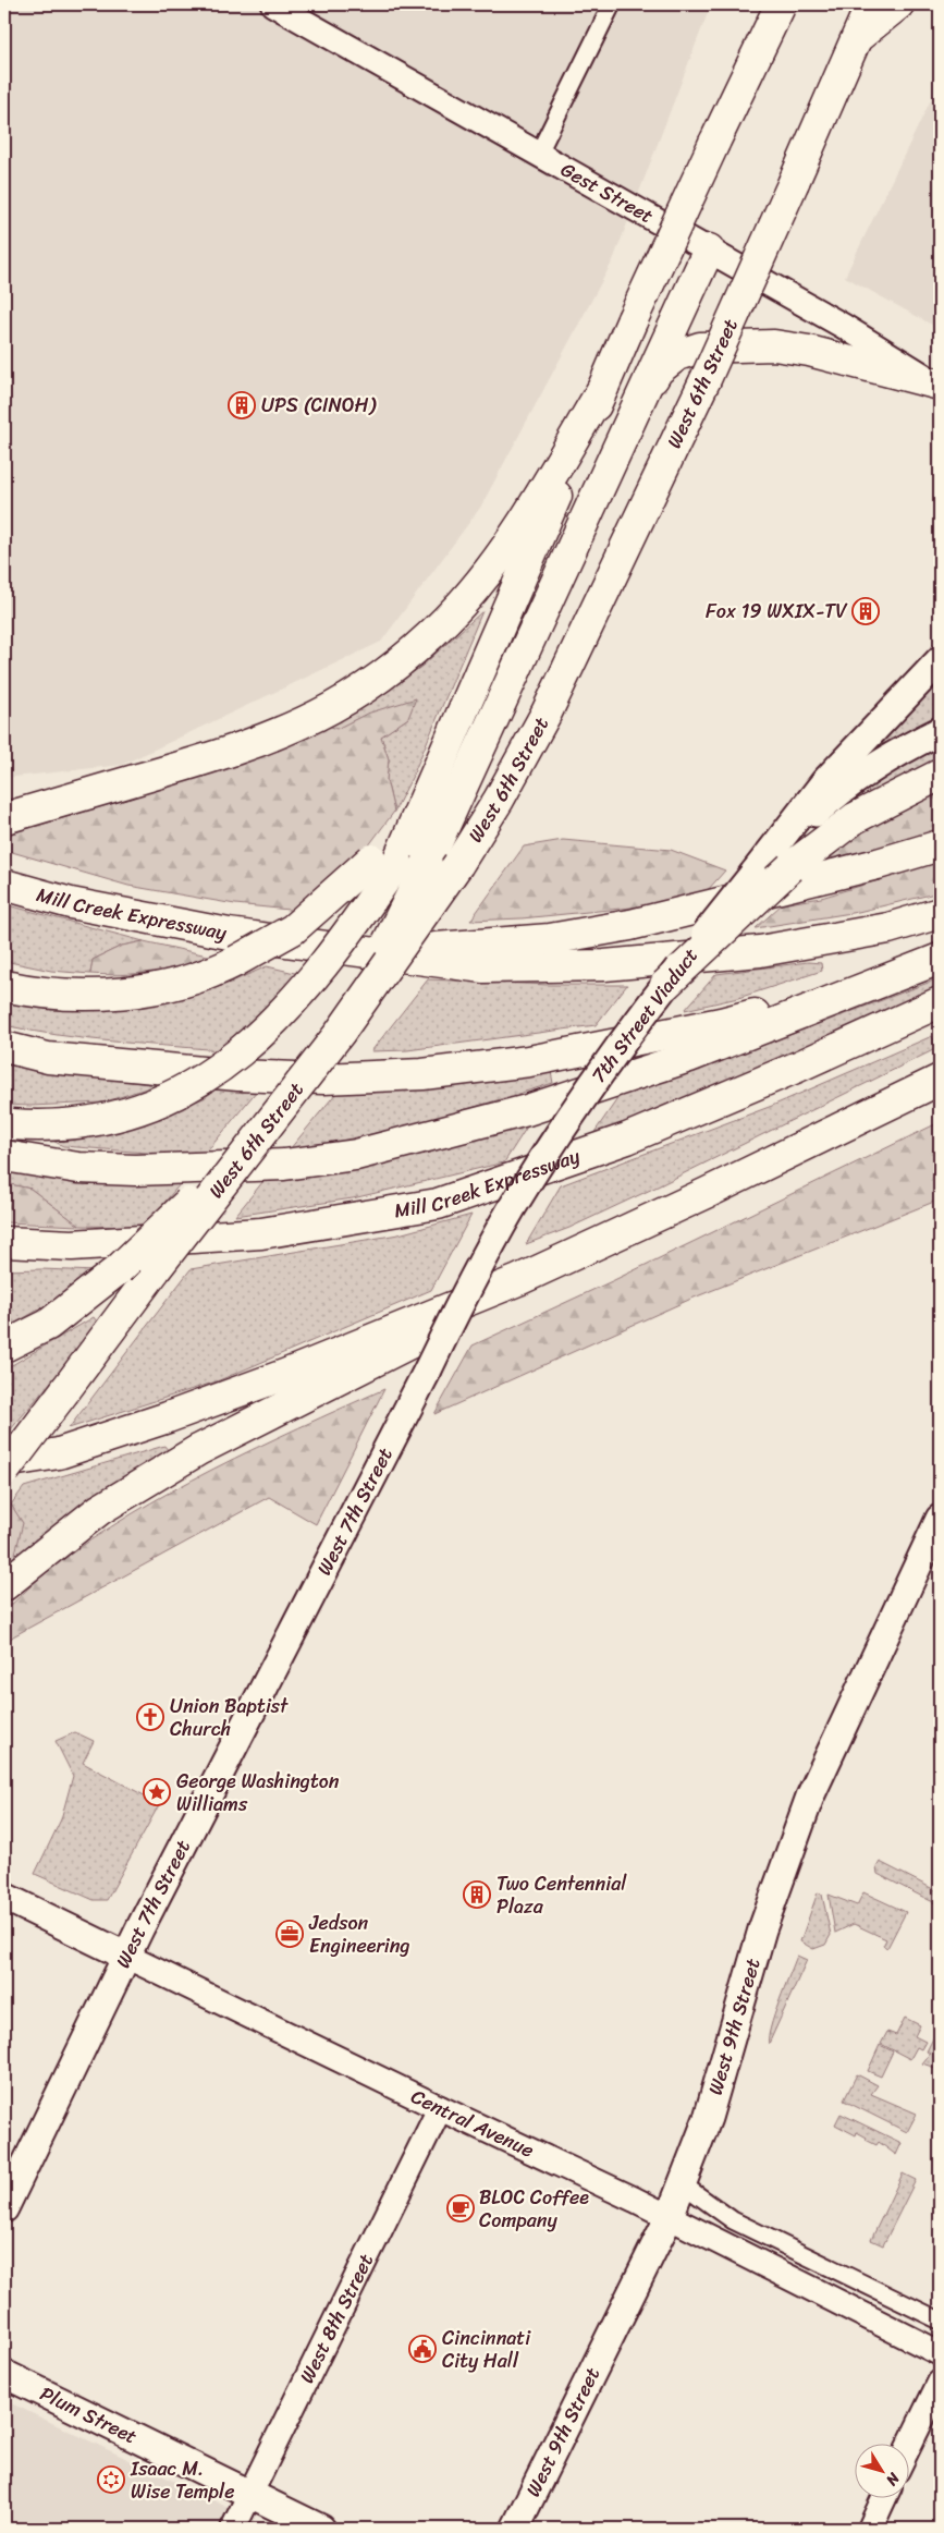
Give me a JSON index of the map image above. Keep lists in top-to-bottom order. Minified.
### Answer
{"streets":{"highway":["West 6th Street","Mill Creek Expressway"],"main road":["7th Street Viaduct","West 7th Street","West 9th Street","Central Avenue","Plum Street"],"street":["Gest Street","West 8th Street"]},"crossings":[["7th Street Viaduct","West 7th Street"],["West 7th Street","Central Avenue"],["West 9th Street","Central Avenue"],["Central Avenue","West 8th Street"],["West 8th Street","Plum Street"]],"places":{"building":["UPS (CINOH)","Fox 19 WXIX-TV","Two Centennial Plaza"],"church":["Union Baptist Church"],"place":["George Washington Williams"],"office":["Jedson Engineering"],"cafe":["BLOC Coffee Company"],"public building":["Cincinnati City Hall"],"synagogue":["Isaac M. Wise Temple"]},"north":"bottom right"}
